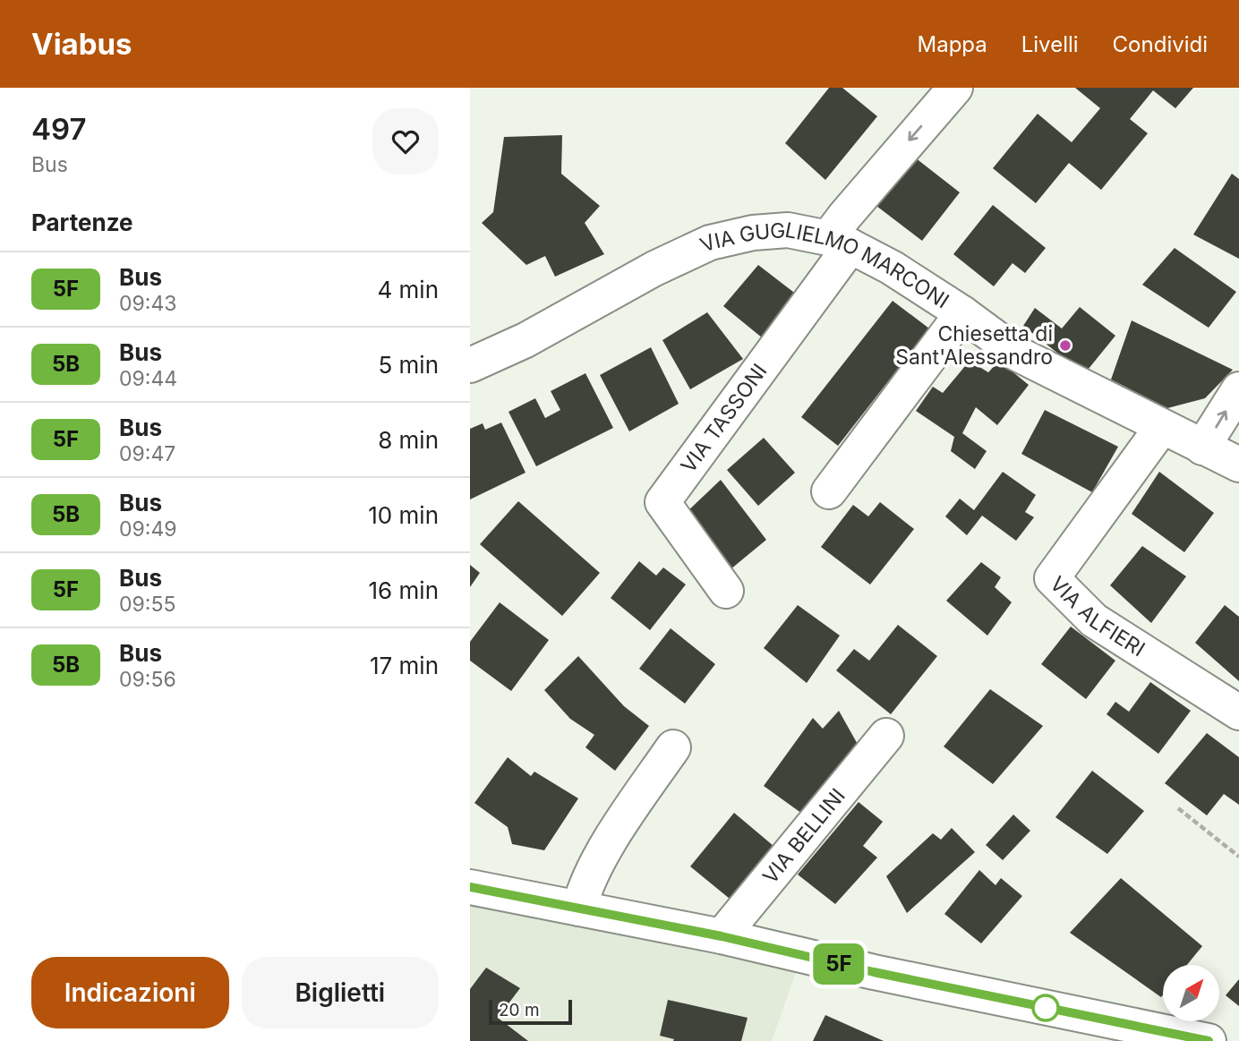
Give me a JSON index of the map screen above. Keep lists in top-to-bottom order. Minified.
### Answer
{"streets":{"street":["VIA GUGLIELMO MARCONI","VIA TASSONI","VIA ALFIERI","VIA BELLINI"]},"crossings":[["VIA GUGLIELMO MARCONI","VIA TASSONI"],["VIA GUGLIELMO MARCONI","VIA ALFIERI"]],"places":["Chiesetta di Sant'Alessandro"],"lines":["bus line 5F"],"scale_bar":"20 m","north":"top right","page":{"header":"Viabus","nav":["Mappa","Livelli","Condividi"],"heading":[["497","Bus"],"Partenze"],"on_map":"5F","list":[{"mark":"5F","name":"Bus","note":"09:43","value":"4 min"},{"mark":"5B","name":"Bus","note":"09:44","value":"5 min"},{"mark":"5F","name":"Bus","note":"09:47","value":"8 min"},{"mark":"5B","name":"Bus","note":"09:49","value":"10 min"},{"mark":"5F","name":"Bus","note":"09:55","value":"16 min"},{"mark":"5B","name":"Bus","note":"09:56","value":"17 min"}],"buttons":["Indicazioni","Biglietti"],"scale":"20 m"}}
